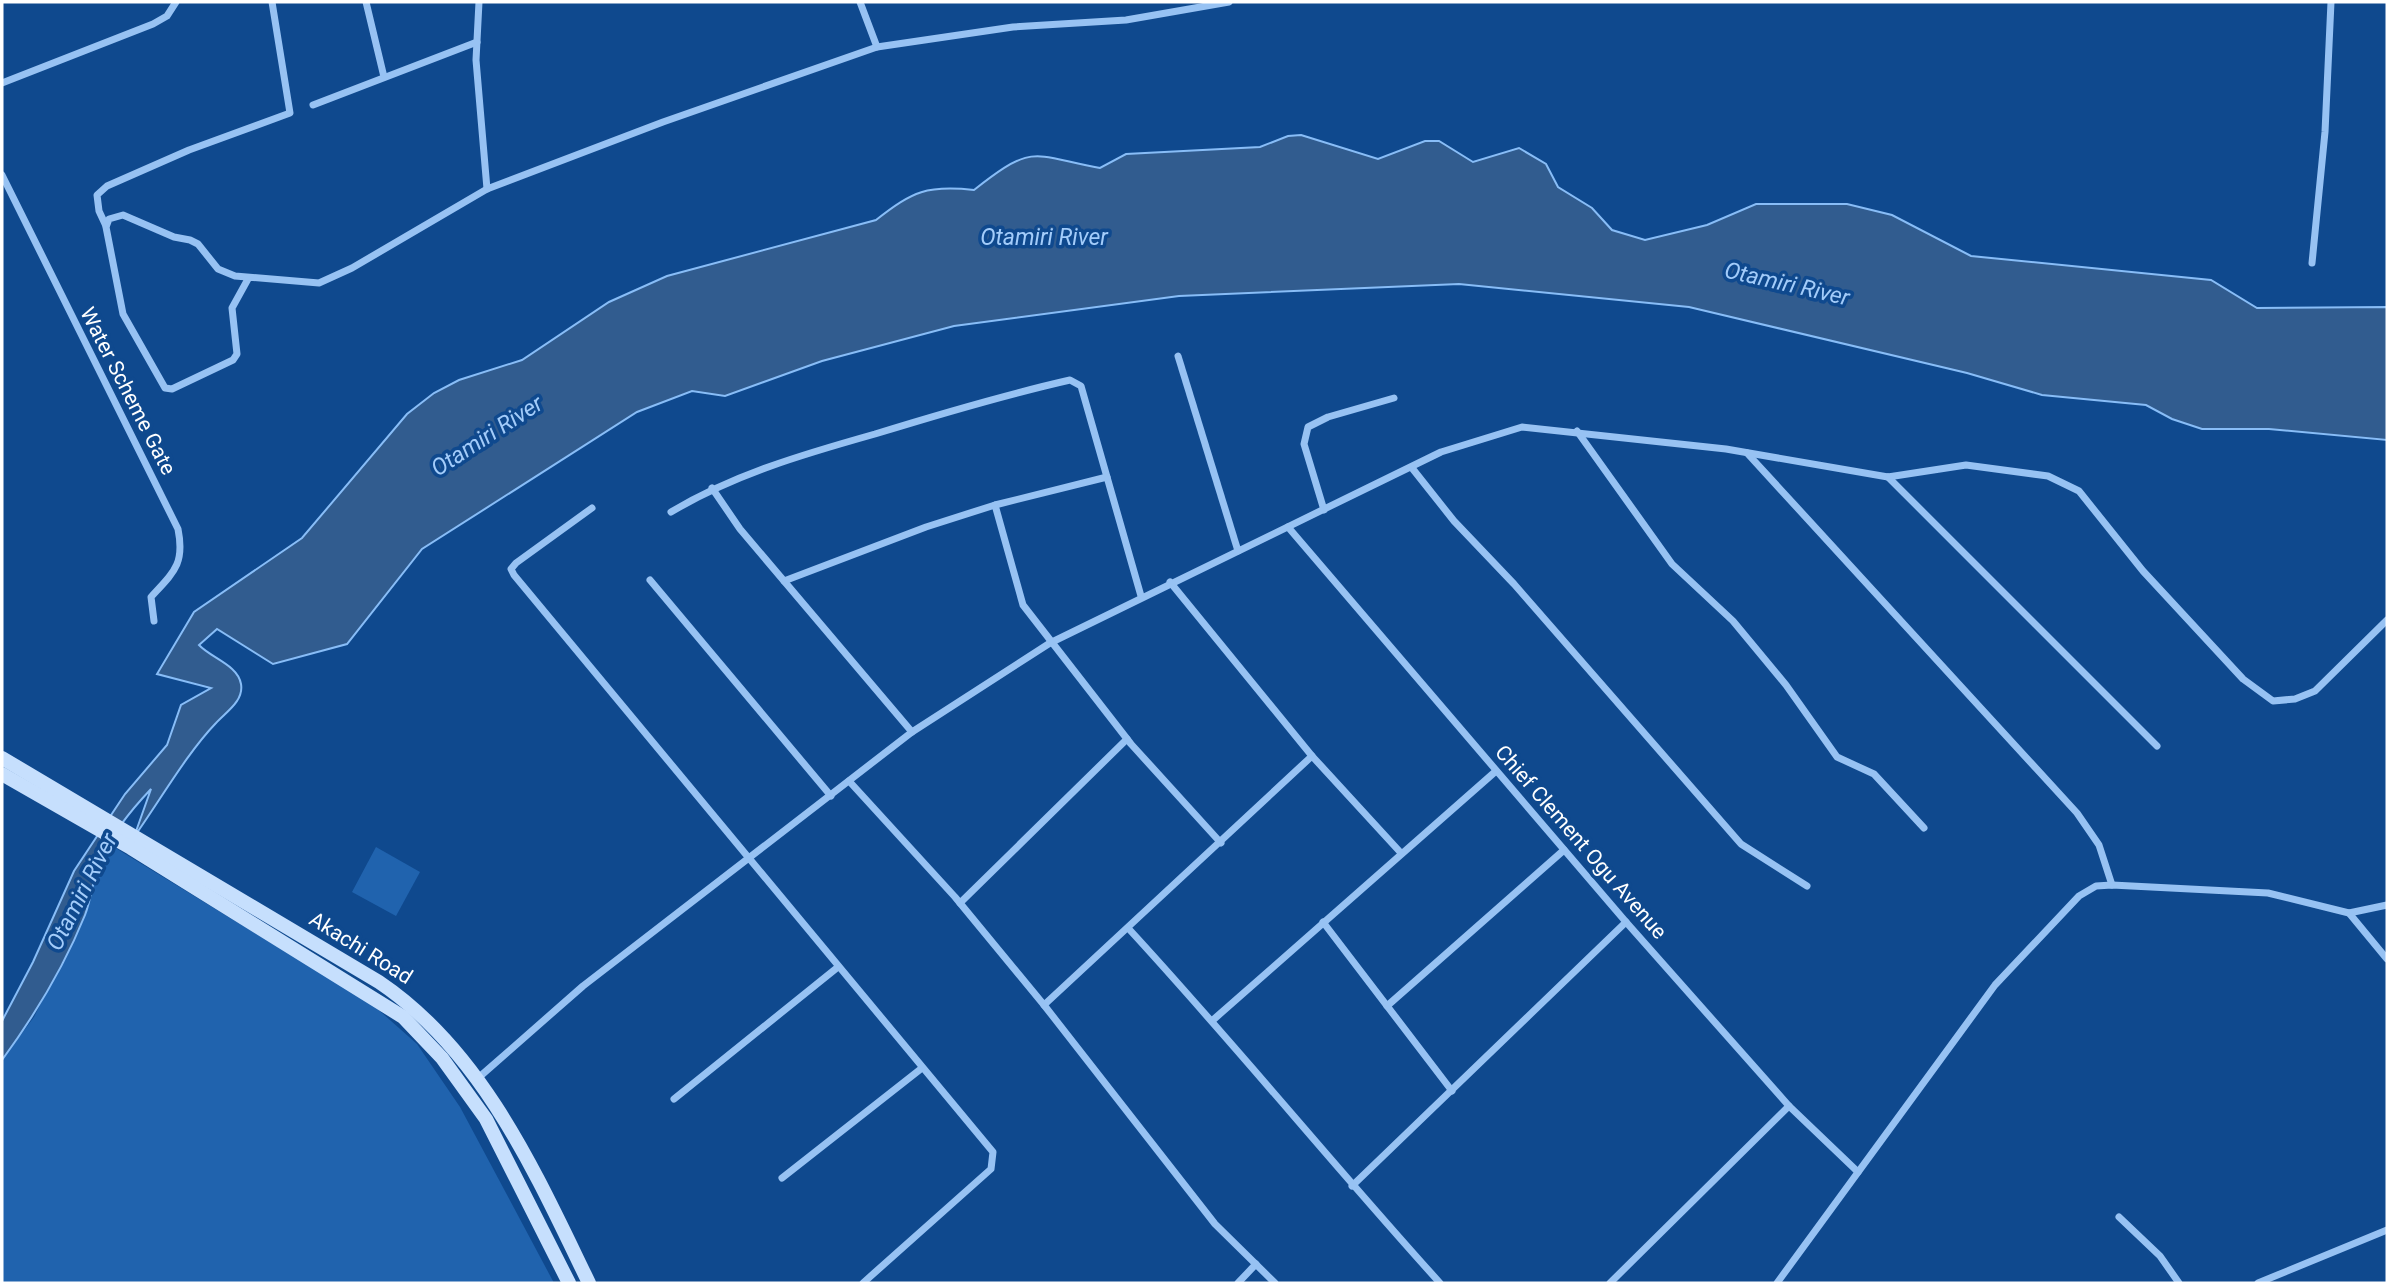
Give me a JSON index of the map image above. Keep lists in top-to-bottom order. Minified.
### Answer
{"streets":{"main road":["Akachi Road"],"street":["Water Scheme Gate","Chief Clement Ogu Avenue"]},"water":["Otamiri River"]}
